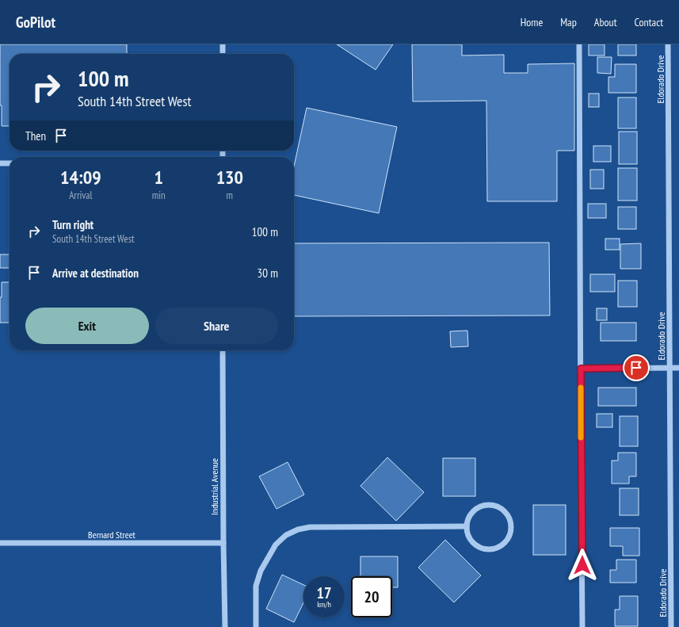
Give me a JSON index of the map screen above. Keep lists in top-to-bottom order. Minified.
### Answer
{"streets":{"street":["Eldorado Drive","Industrial Avenue","Bernard Street"]},"crossings":[["Industrial Avenue","Bernard Street"]],"page":{"header":"GoPilot","nav":["Home","Map","About","Contact"],"turn":["100 m","South 14th Street West"],"then":"Then","eta":["14:09","Arrival","1","min","130","m"],"list":[{"name":"Turn right","note":"South 14th Street West","value":"100 m"},{"name":"Arrive at destination","value":"30 m"}],"buttons":["Exit","Share"],"speed":"17 km/h","limit":"20"}}
